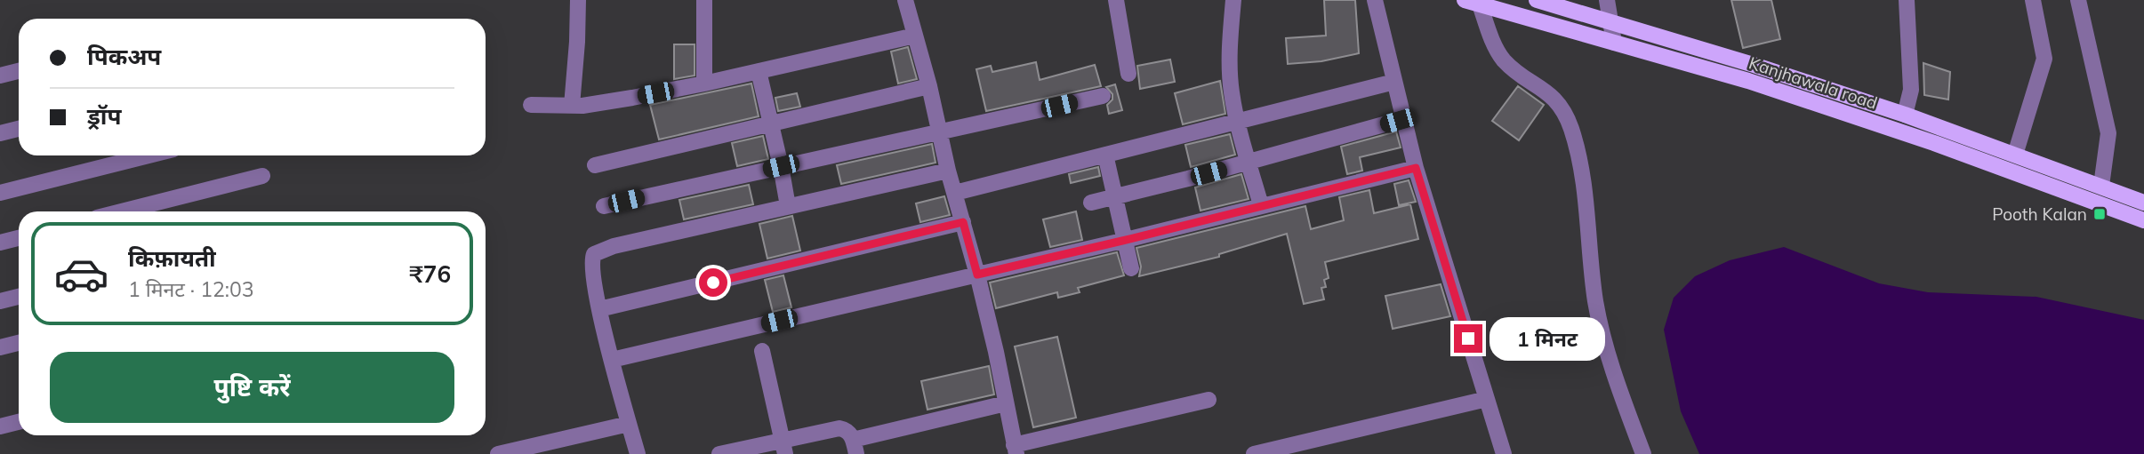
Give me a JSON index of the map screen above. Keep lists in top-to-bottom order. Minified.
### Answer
{"streets":{"main road":["Kanjhawala road"]},"places":{"transit":["Pooth Kalan"]},"page":{"banner":["पिकअप","ड्रॉप"],"list":[{"name":"किफ़ायती","note":"1 मिनट · 12:03","value":"₹76"}],"bubble":"1 मिनट","buttons":"पुष्टि करें"}}
